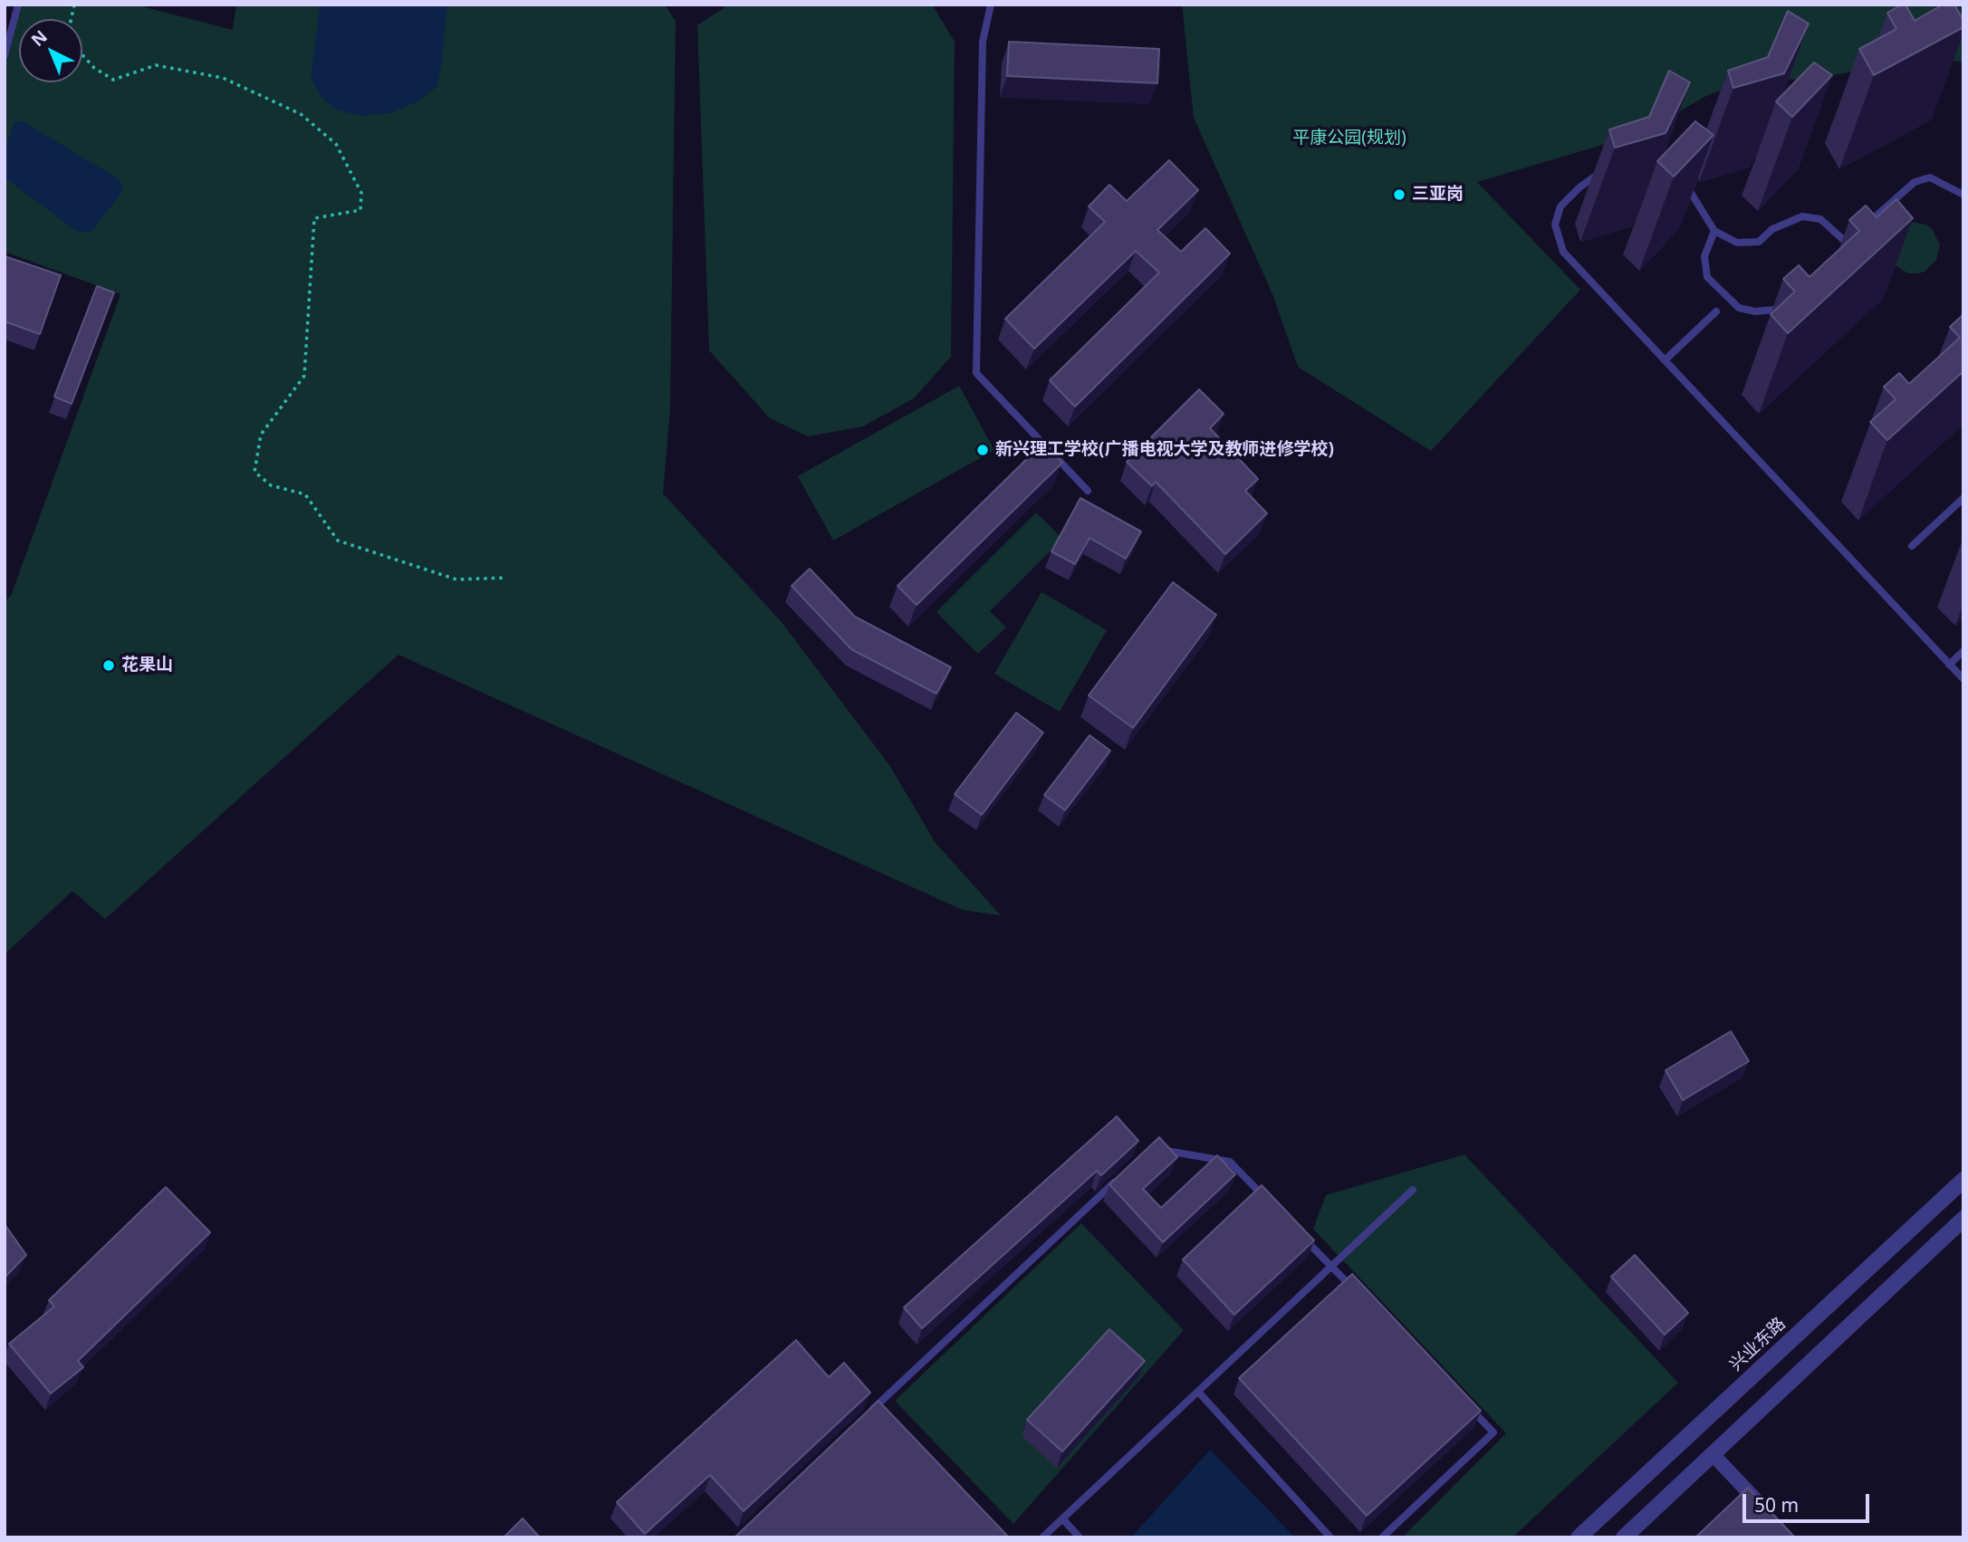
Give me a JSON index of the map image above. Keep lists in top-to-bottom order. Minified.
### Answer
{"streets":{"street":["兴业东路"]},"parks":["平康公园(规划)"],"places":["三亚岗","新兴理工学校(广播电视大学及教师进修学校)","花果山"],"scale_bar":"50 m","north":"top left"}
